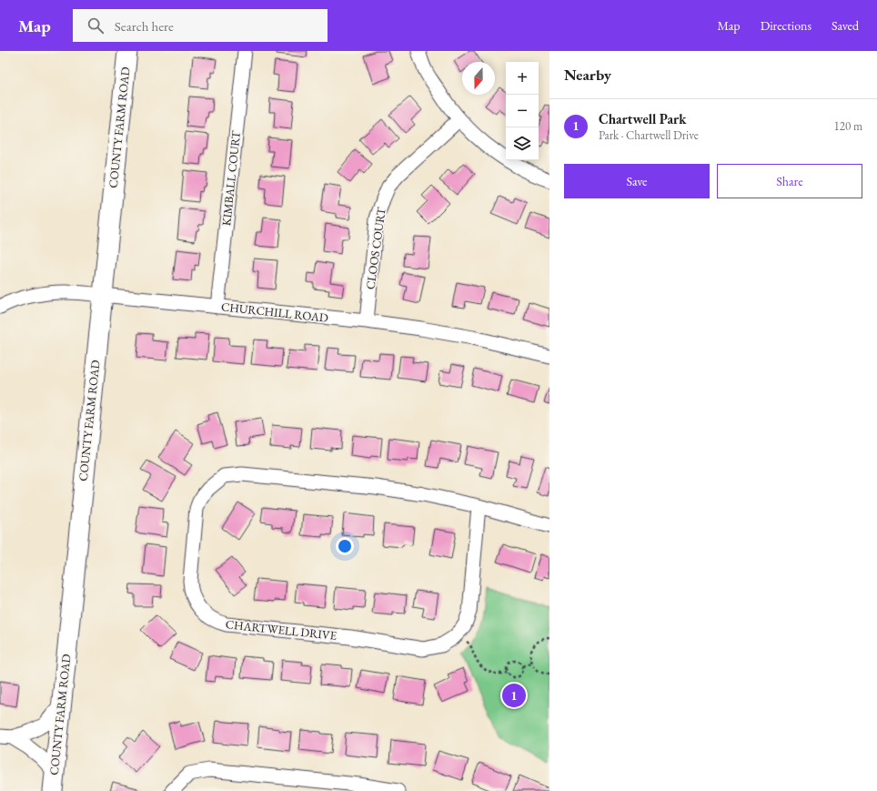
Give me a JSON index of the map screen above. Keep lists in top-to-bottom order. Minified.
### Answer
{"streets":{"main road":["COUNTY FARM ROAD"],"street":["KIMBALL COURT","CLOOS COURT","CHURCHILL ROAD","CHARTWELL DRIVE"]},"crossings":[["COUNTY FARM ROAD","CHURCHILL ROAD"],["KIMBALL COURT","CHURCHILL ROAD"],["CLOOS COURT","CHURCHILL ROAD"]],"north":"bottom","page":{"header":"Map","search":"Search here","nav":["Map","Directions","Saved"],"heading":"Nearby","map_buttons":["+","−"],"list":[{"mark":"1","name":"Chartwell Park","note":"Park · Chartwell Drive","value":"120 m"}],"buttons":["Save","Share"],"pins":"1"}}
